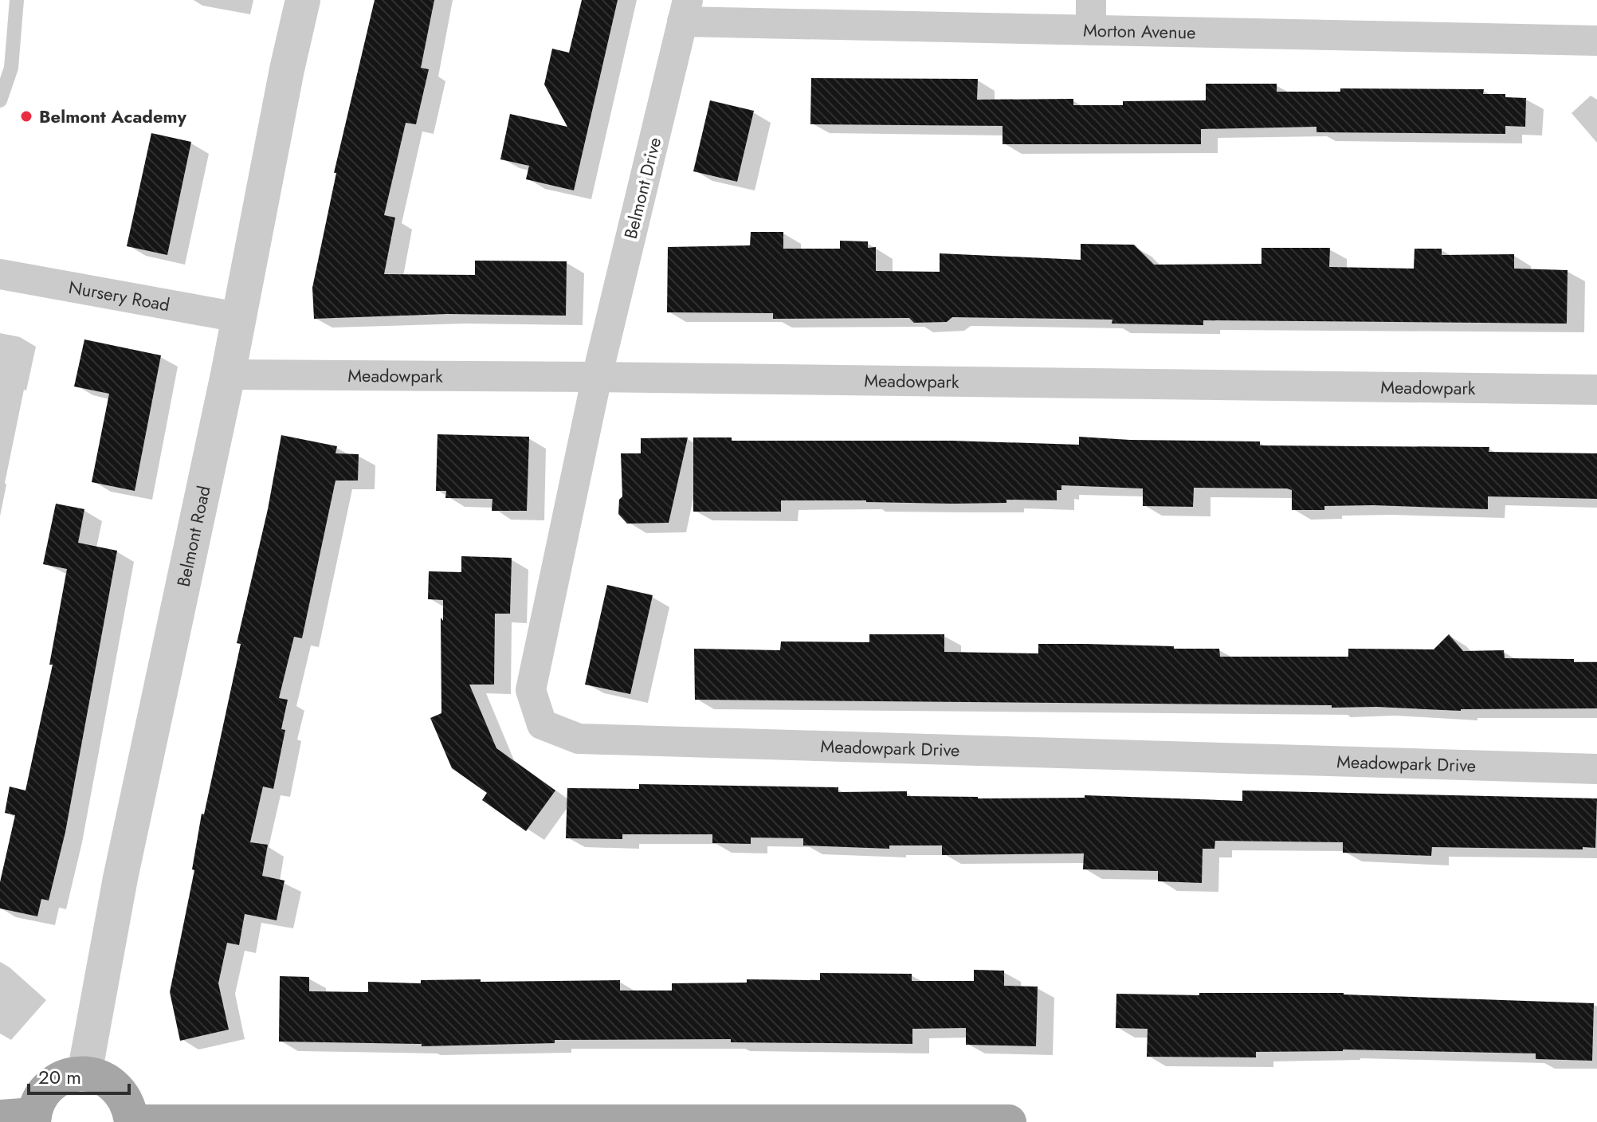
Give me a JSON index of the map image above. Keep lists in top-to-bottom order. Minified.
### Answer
{"streets":{"street":["Morton Avenue","Belmont Drive","Nursery Road","Meadowpark","Belmont Road","Meadowpark Drive"]},"crossings":[["Morton Avenue","Belmont Drive"],["Belmont Drive","Meadowpark"],["Belmont Drive","Meadowpark Drive"],["Nursery Road","Belmont Road"],["Meadowpark","Belmont Road"],["Meadowpark","Meadowpark Drive"]],"places":["Belmont Academy"],"scale_bar":"20 m"}
